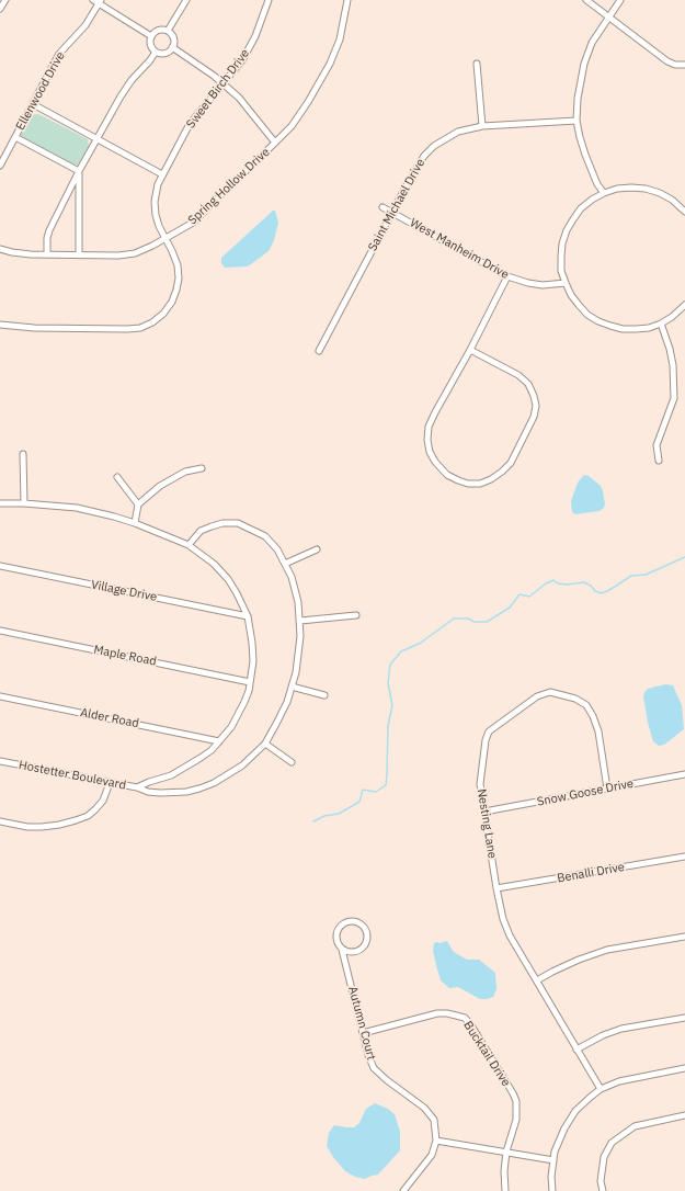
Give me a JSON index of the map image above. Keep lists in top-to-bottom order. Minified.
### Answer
{"streets":{"street":["Sweet Birch Drive","Ellenwood Drive","Spring Hollow Drive","Saint Michael Drive","West Manheim Drive","Village Drive","Maple Road","Alder Road","Hostetter Boulevard","Snow Goose Drive","Nesting Lane","Benalli Drive","Autumn Court","Bucktail Drive"]},"crossings":[["Sweet Birch Drive","Spring Hollow Drive"],["Saint Michael Drive","West Manheim Drive"],["Village Drive","Hostetter Boulevard"],["Maple Road","Hostetter Boulevard"],["Alder Road","Hostetter Boulevard"],["Snow Goose Drive","Nesting Lane"],["Nesting Lane","Benalli Drive"],["Autumn Court","Bucktail Drive"]]}
